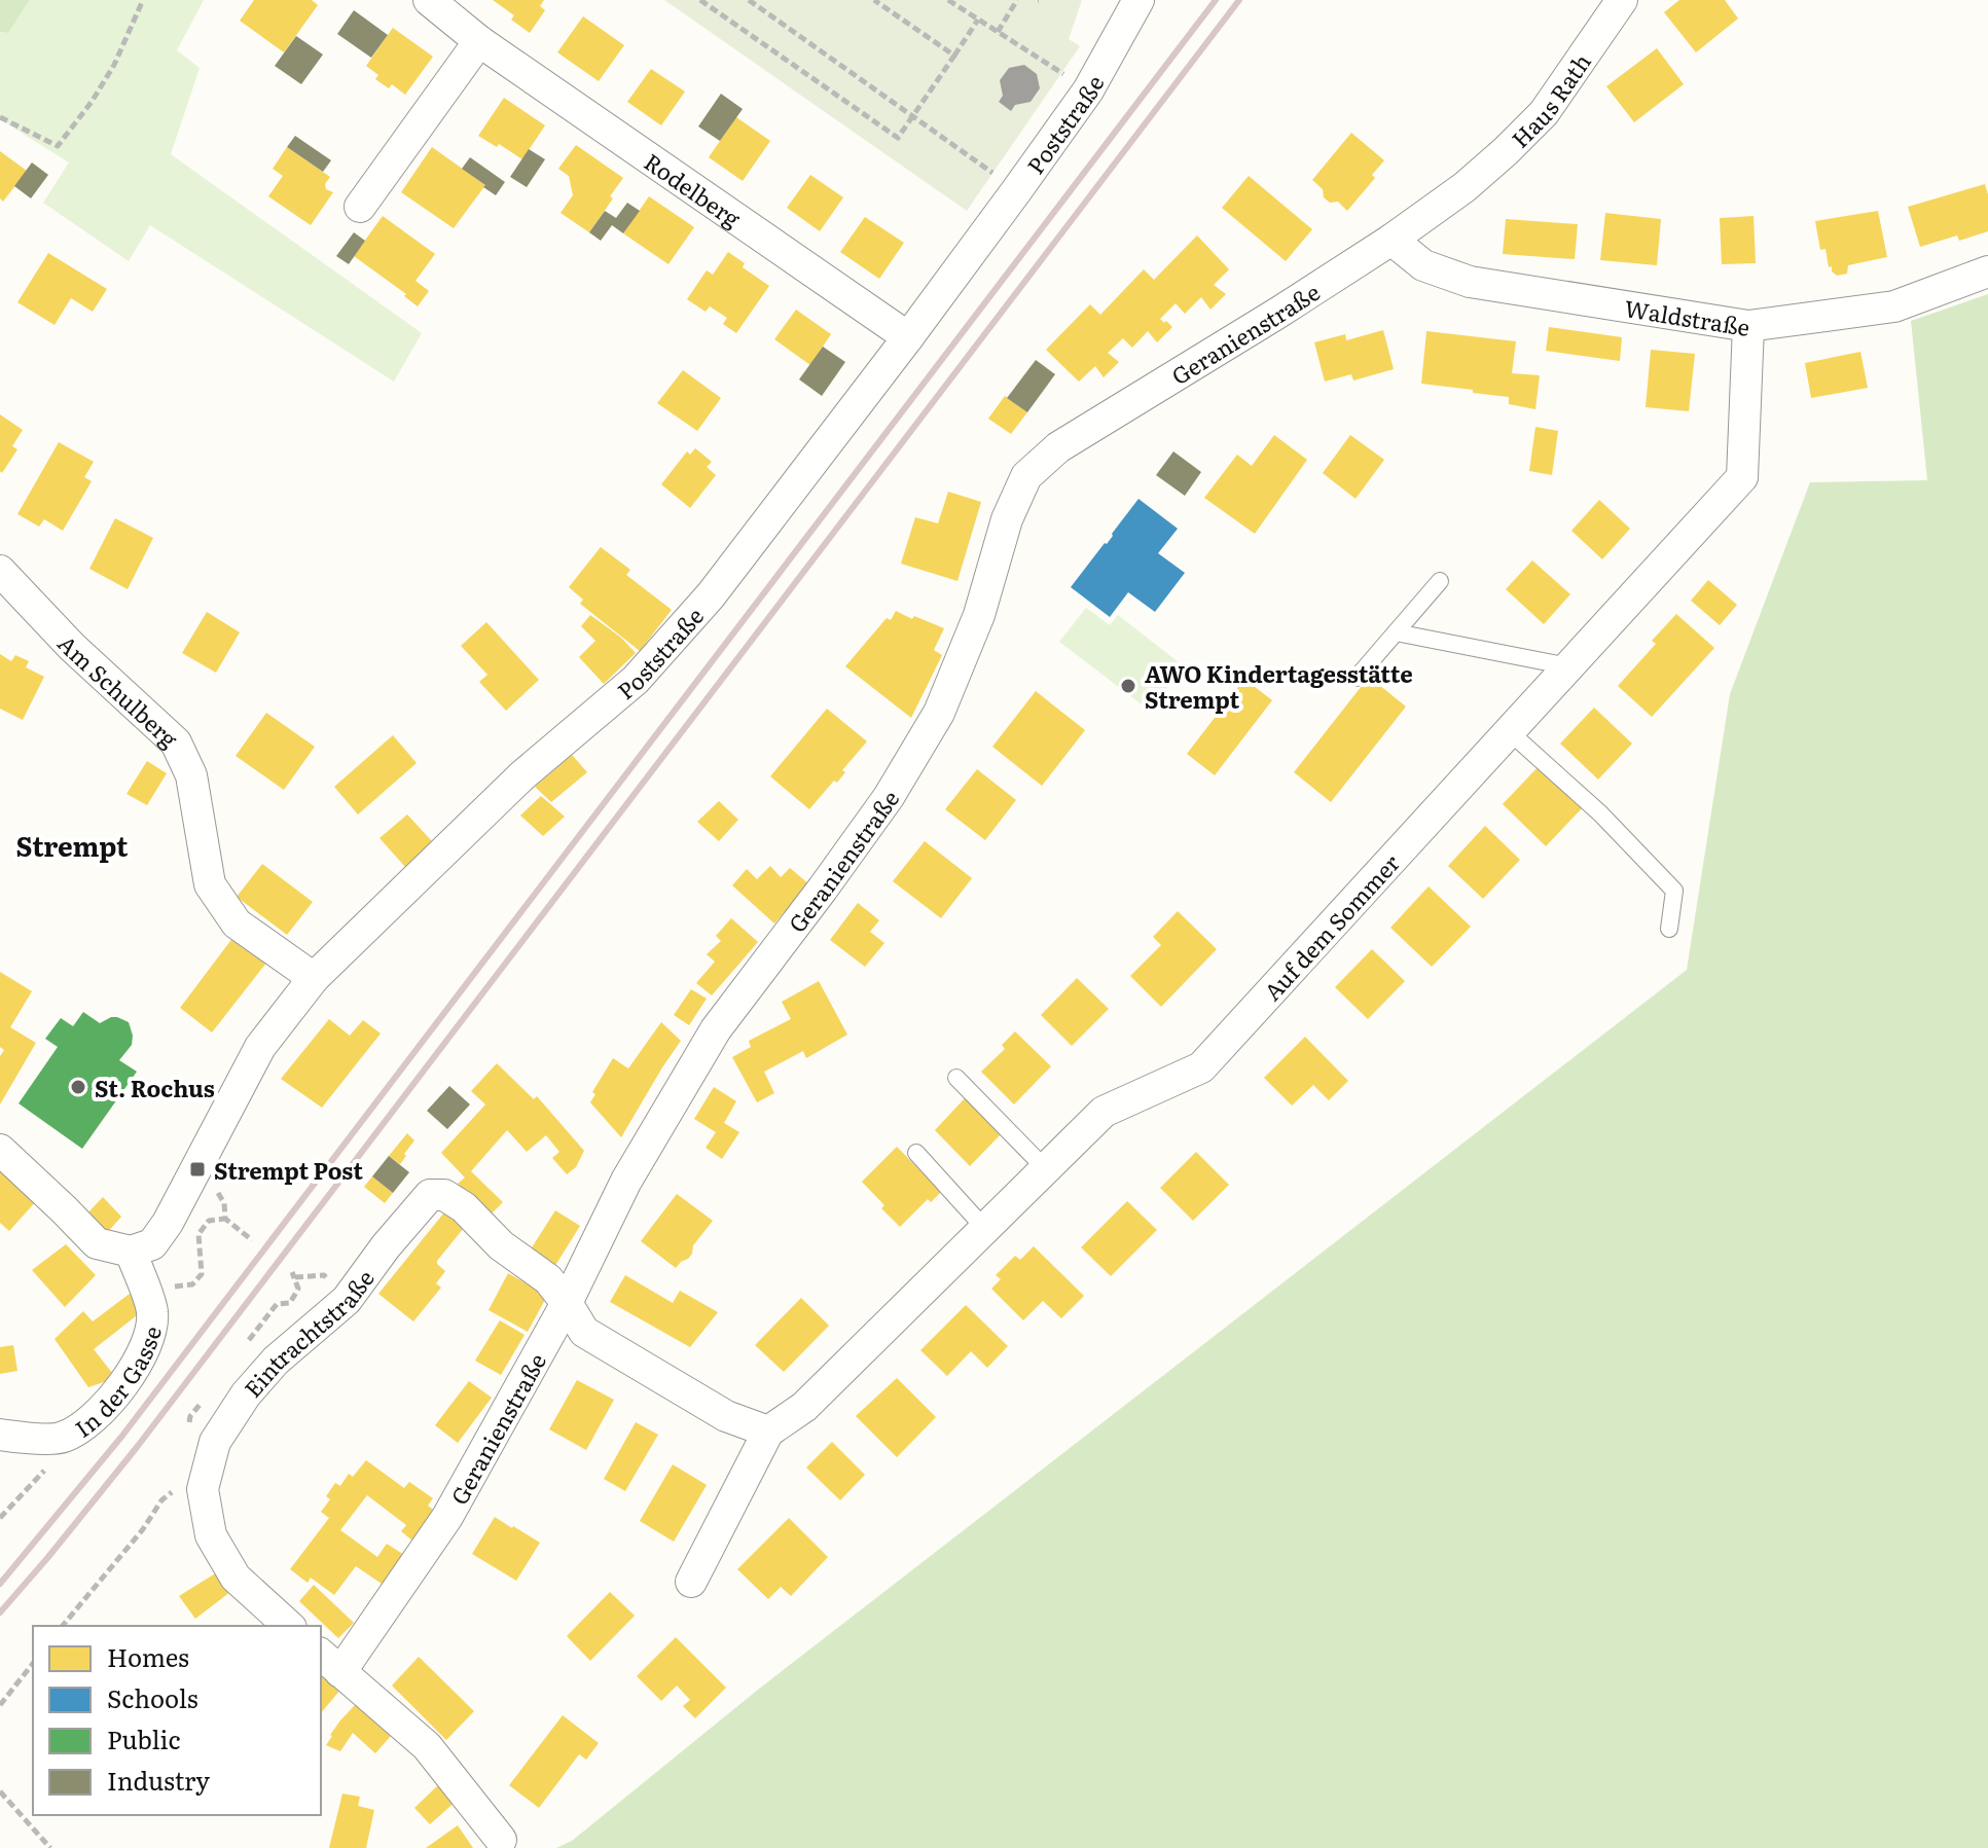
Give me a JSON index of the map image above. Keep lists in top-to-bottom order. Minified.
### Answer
{"streets":{"street":["Haus Rath","Poststraße","Rodelberg","Waldstraße","Geranienstraße","Am Schulberg","Auf dem Sommer","Eintrachtstraße","In der Gasse"]},"crossings":[["Haus Rath","Geranienstraße"],["Poststraße","Rodelberg"],["Poststraße","Am Schulberg"],["Poststraße","In der Gasse"],["Waldstraße","Geranienstraße"],["Waldstraße","Auf dem Sommer"],["Geranienstraße","Eintrachtstraße"]],"districts":["Strempt"],"places":{"other":["AWO Kindertagesstätte Strempt","St. Rochus"],"transit":["Strempt Post"]},"legend":["Homes","Schools","Public","Industry"]}
